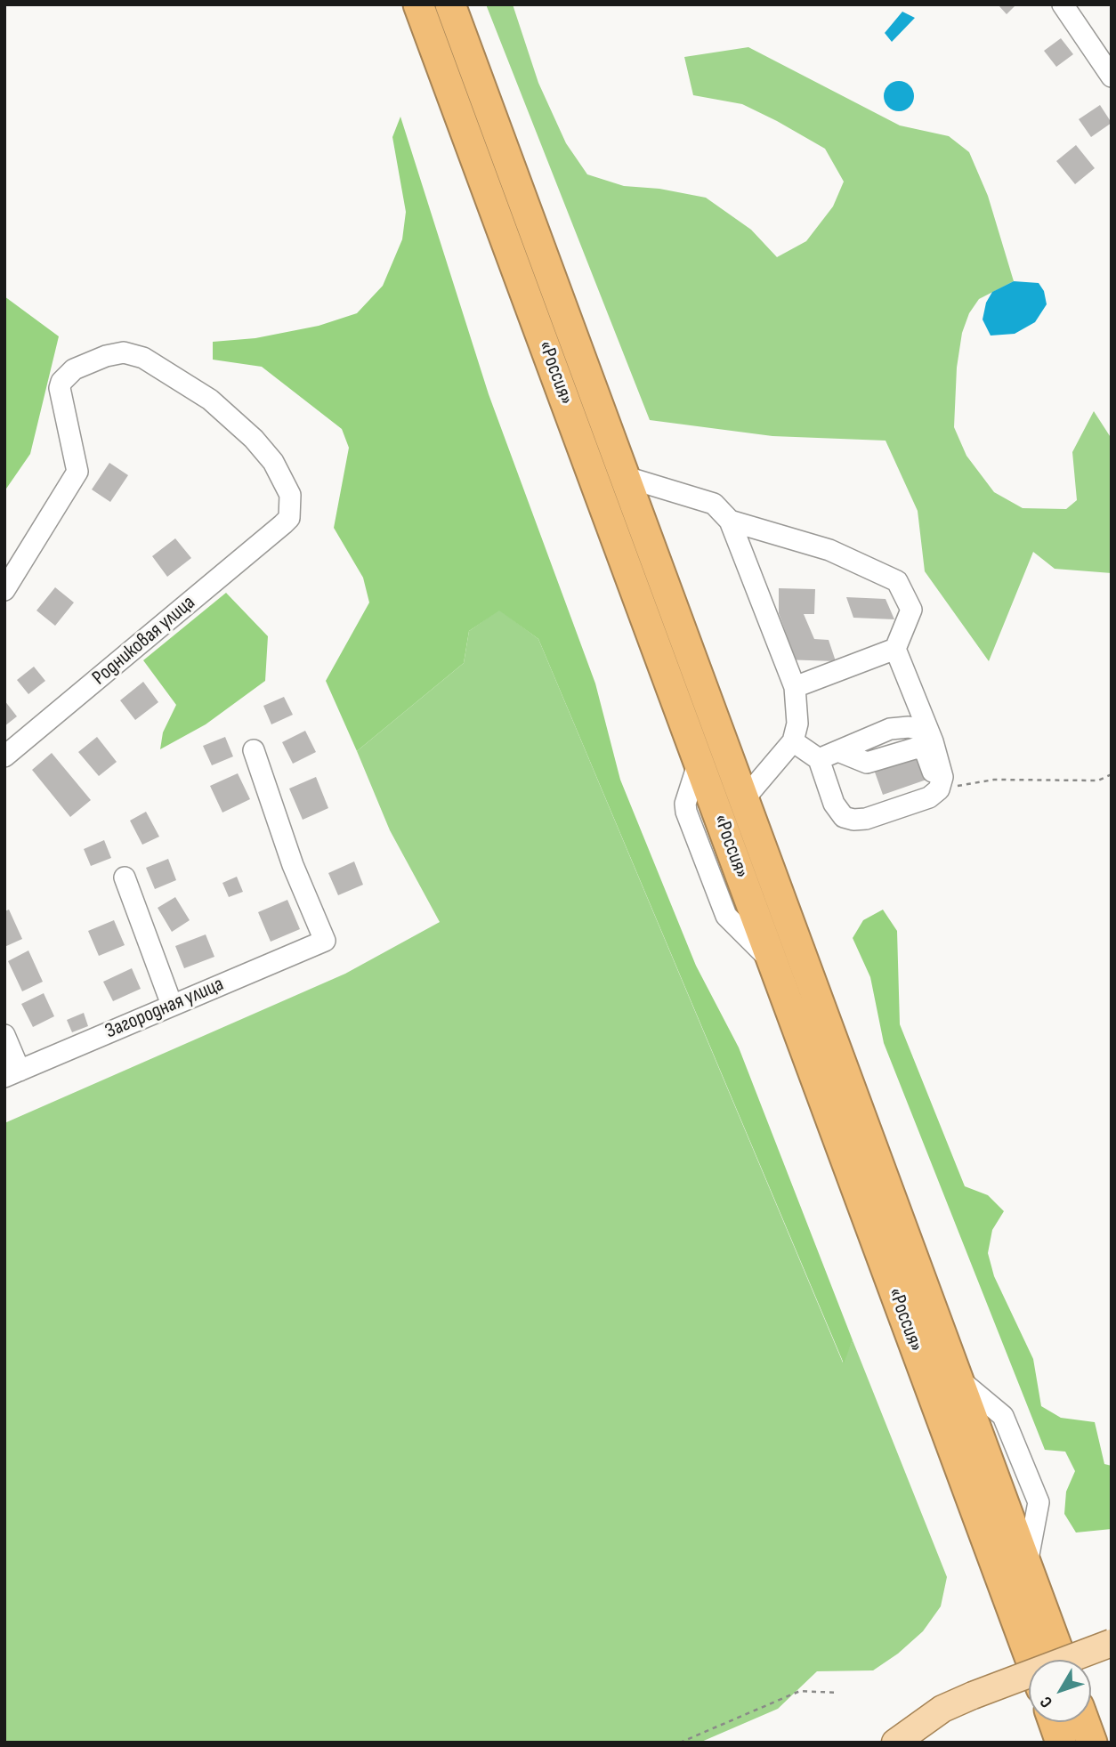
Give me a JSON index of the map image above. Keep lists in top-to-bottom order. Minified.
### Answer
{"streets":{"highway":["«Россия»"],"street":["Родниковая улица","Загородная улица"]},"north":"bottom left"}
